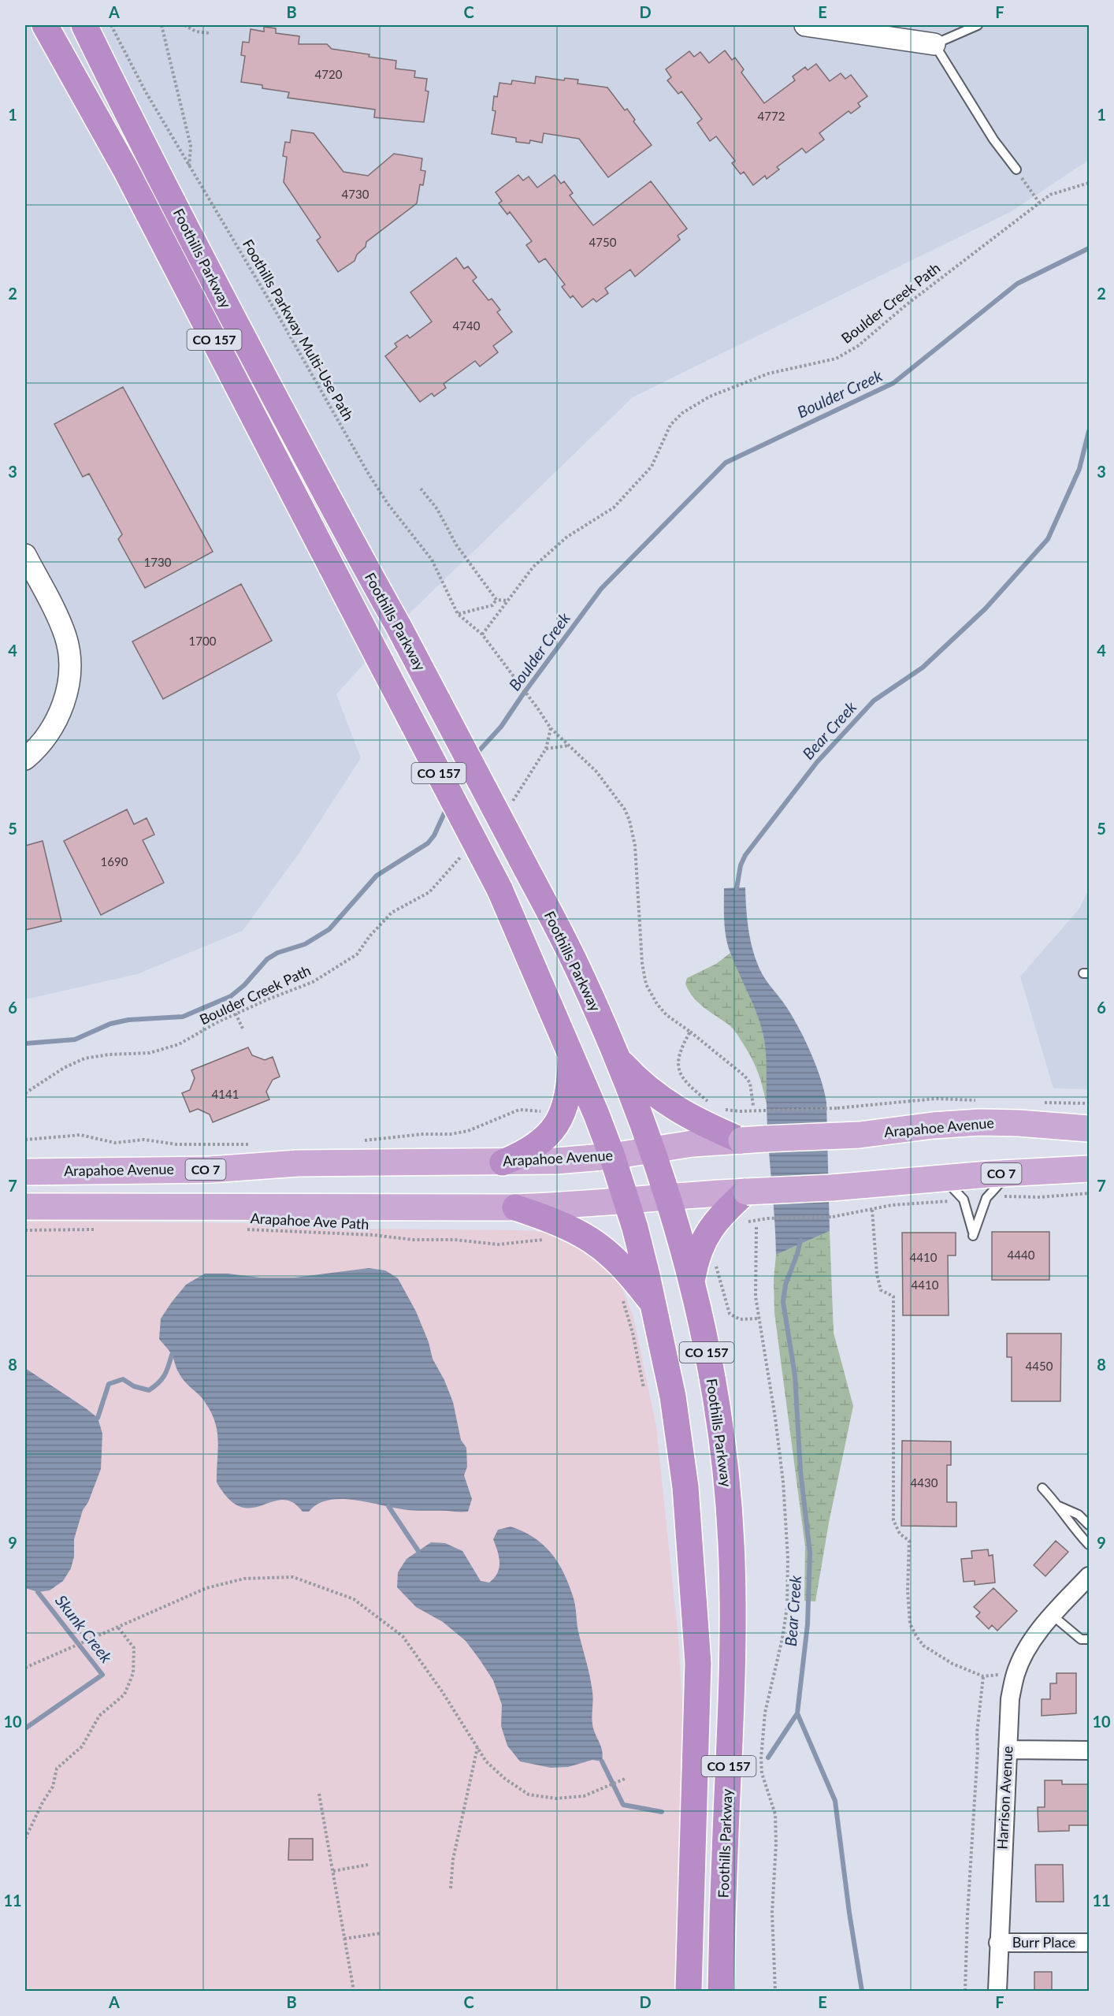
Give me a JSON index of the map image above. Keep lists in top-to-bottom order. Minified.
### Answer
{"streets":{"highway":["Foothills Parkway","CO 157"],"main road":["Arapahoe Avenue","CO 7"],"street":["Harrison Avenue","Burr Place"],"path":["Boulder Creek Path","Foothills Parkway Multi-Use Path","Arapahoe Ave Path"]},"crossings":[["Foothills Parkway","Arapahoe Avenue"],["Foothills Parkway","CO 7"],["Boulder Creek Path","Foothills Parkway Multi-Use Path"],["Harrison Avenue","Burr Place"]],"water":["Boulder Creek","Bear Creek","Skunk Creek"],"house_numbers":["4720","4772","4730","4750","4740","1730","1700","1690","4141","4440","4410","4410","4450","4430"],"grid":{"columns":["A","B","C","D","E","F"],"rows":["1","2","3","4","5","6","7","8","9","10","11"]}}
